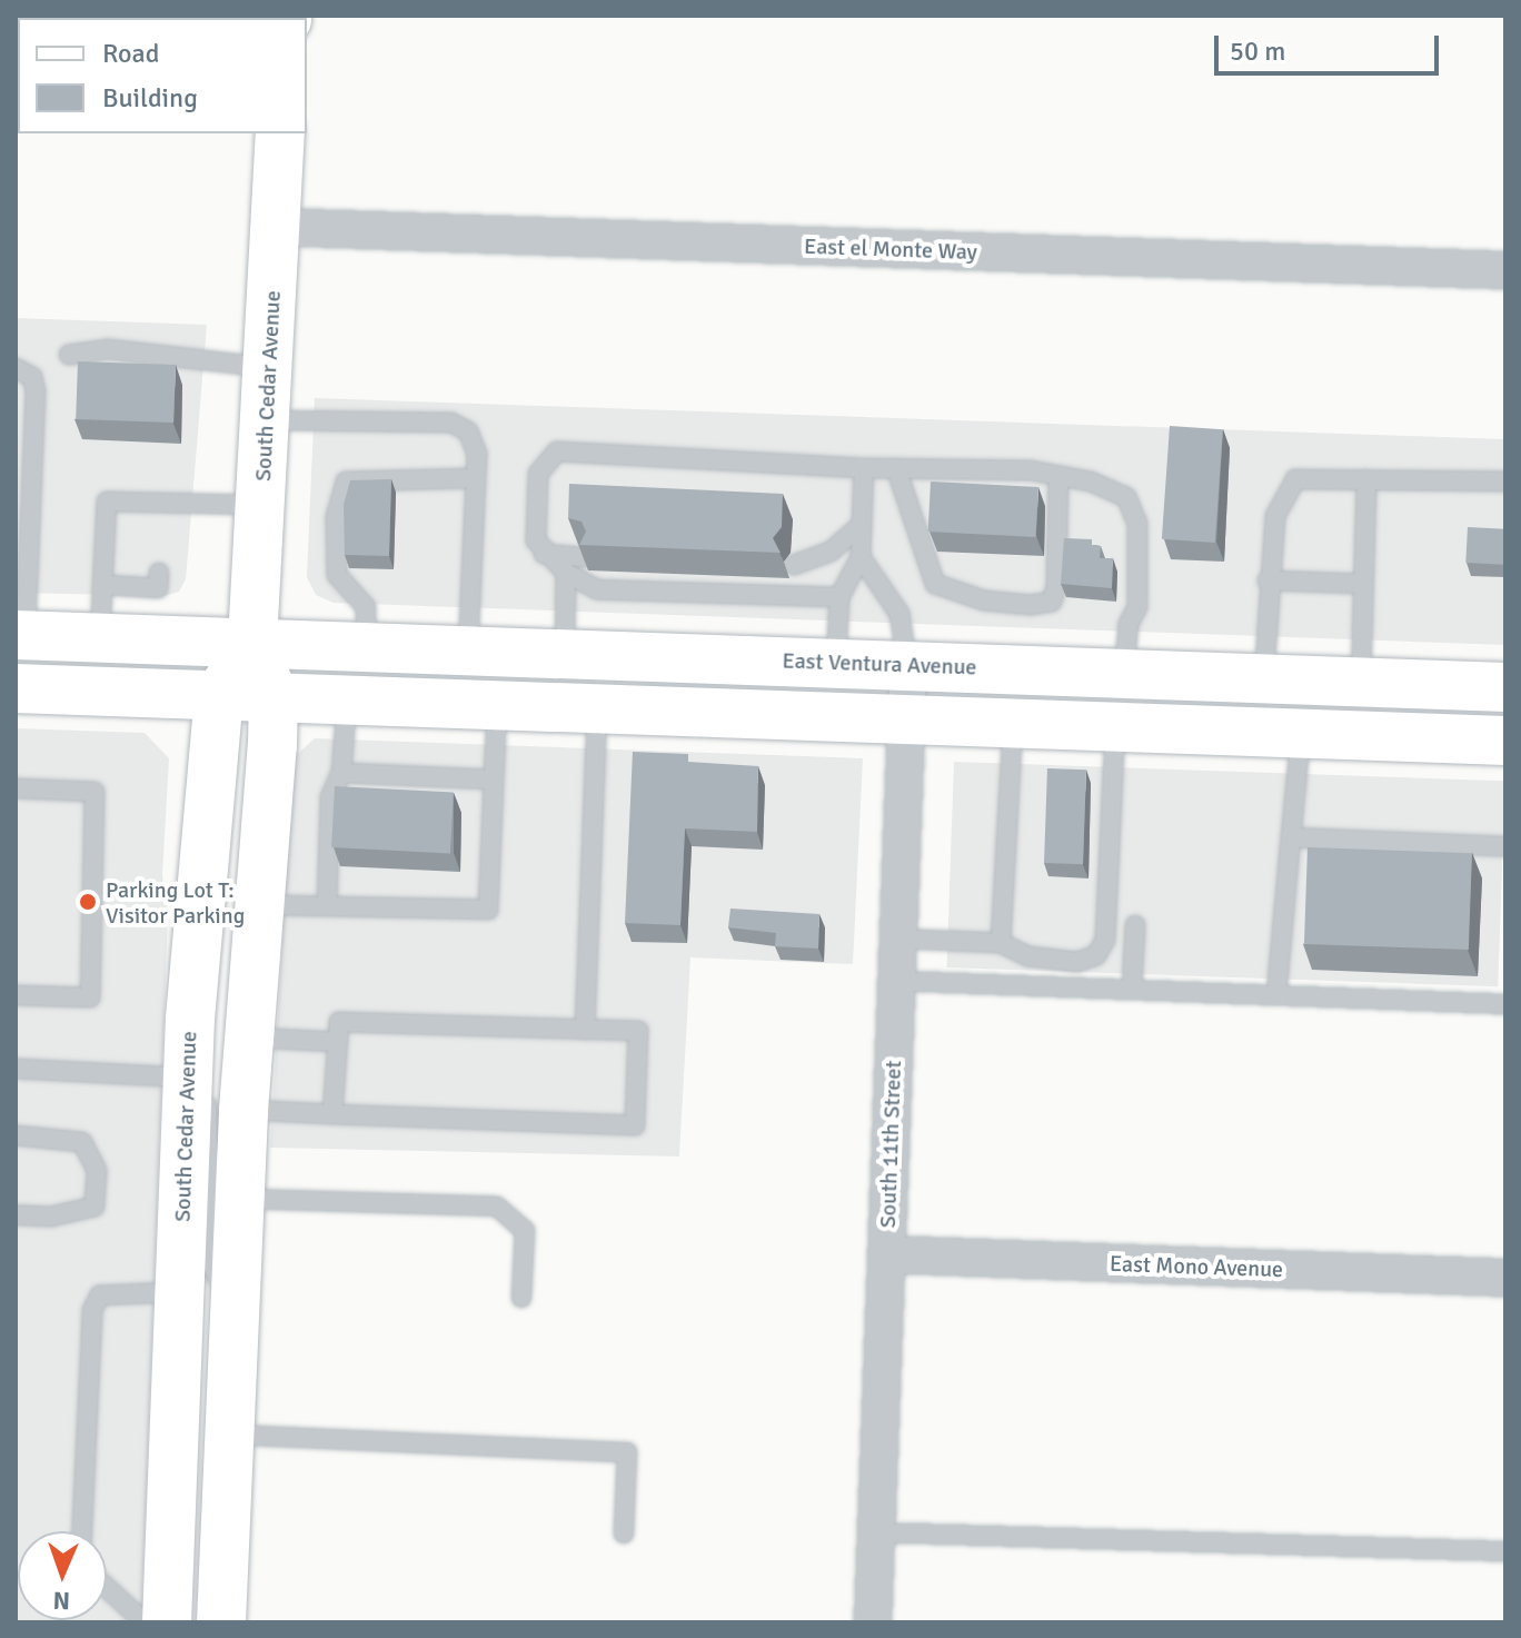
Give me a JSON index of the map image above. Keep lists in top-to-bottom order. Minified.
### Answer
{"streets":{"main road":["South Cedar Avenue","East Ventura Avenue"],"street":["East el Monte Way","South 11th Street","East Mono Avenue"]},"crossings":[["East el Monte Way","South Cedar Avenue"],["South Cedar Avenue","East Ventura Avenue"],["East Ventura Avenue","South 11th Street"],["South 11th Street","East Mono Avenue"]],"places":["Parking Lot T: Visitor Parking"],"legend":["Road","Building"],"scale_bar":"50 m","north":"bottom"}
